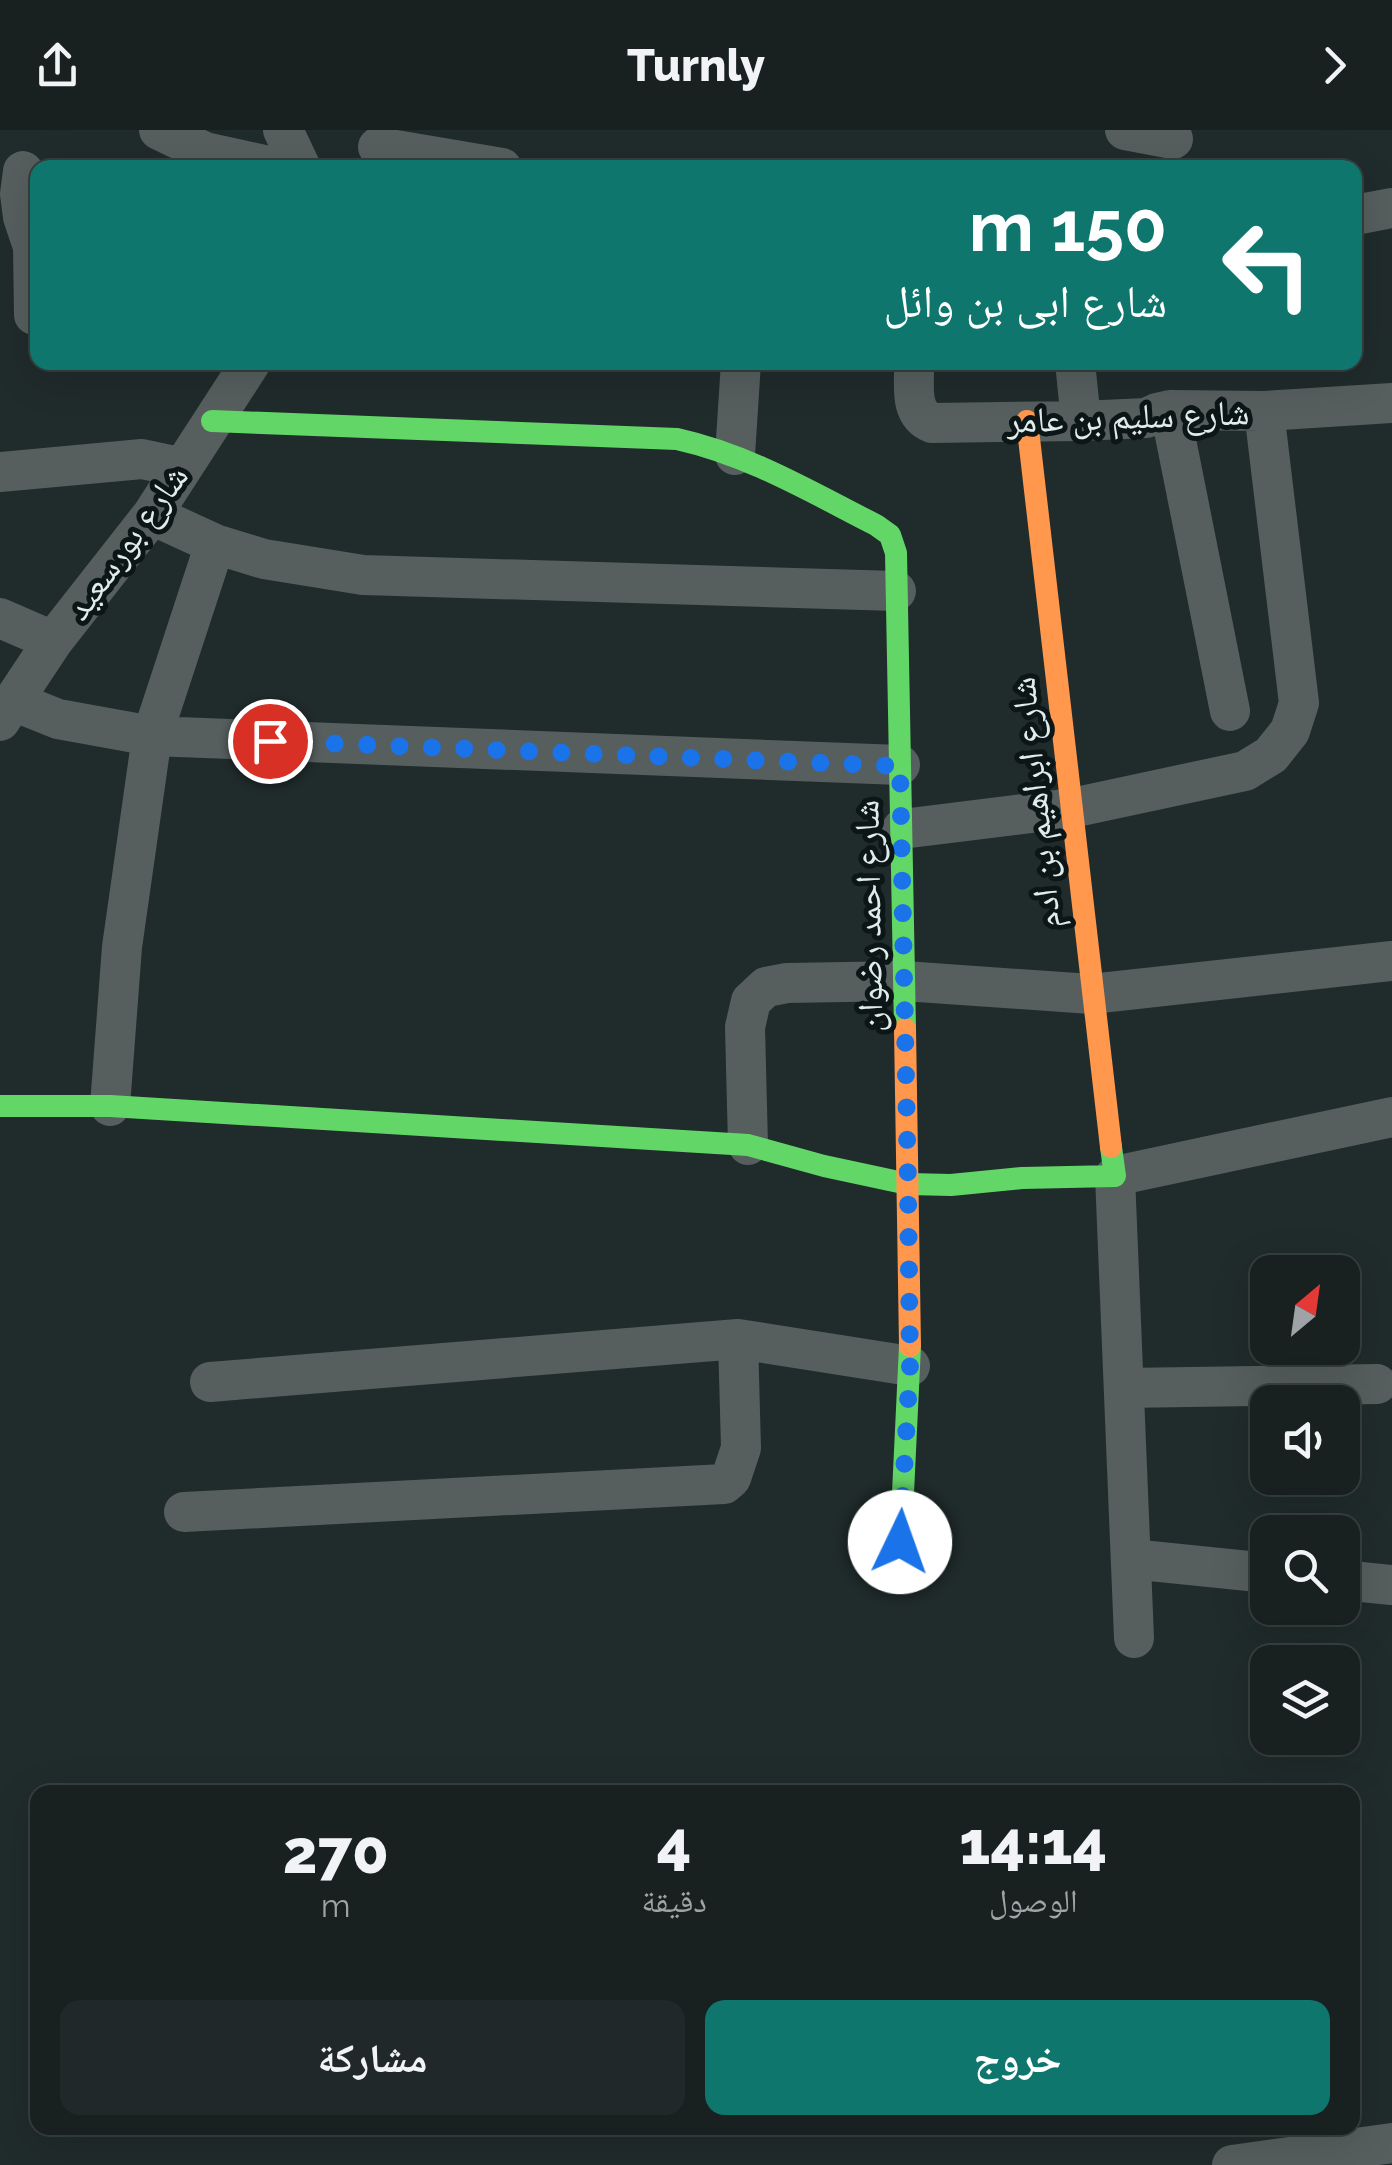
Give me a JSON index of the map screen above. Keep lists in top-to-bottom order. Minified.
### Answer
{"streets":{"street":["شارع سليم بن عامر","شارع بورسعيد","شارع ابراهيم بن ادم","شارع احمد رضوان"]},"crossings":[["شارع سليم بن عامر","شارع ابراهيم بن ادم"],["شارع بورسعيد","شارع احمد رضوان"]],"north":"top right","page":{"header":"Turnly","turn":["150 m","شارع ابى بن وائل"],"eta":["14:14","الوصول","4","دقيقة","270","m"],"buttons":["خروج","مشاركة"]}}
